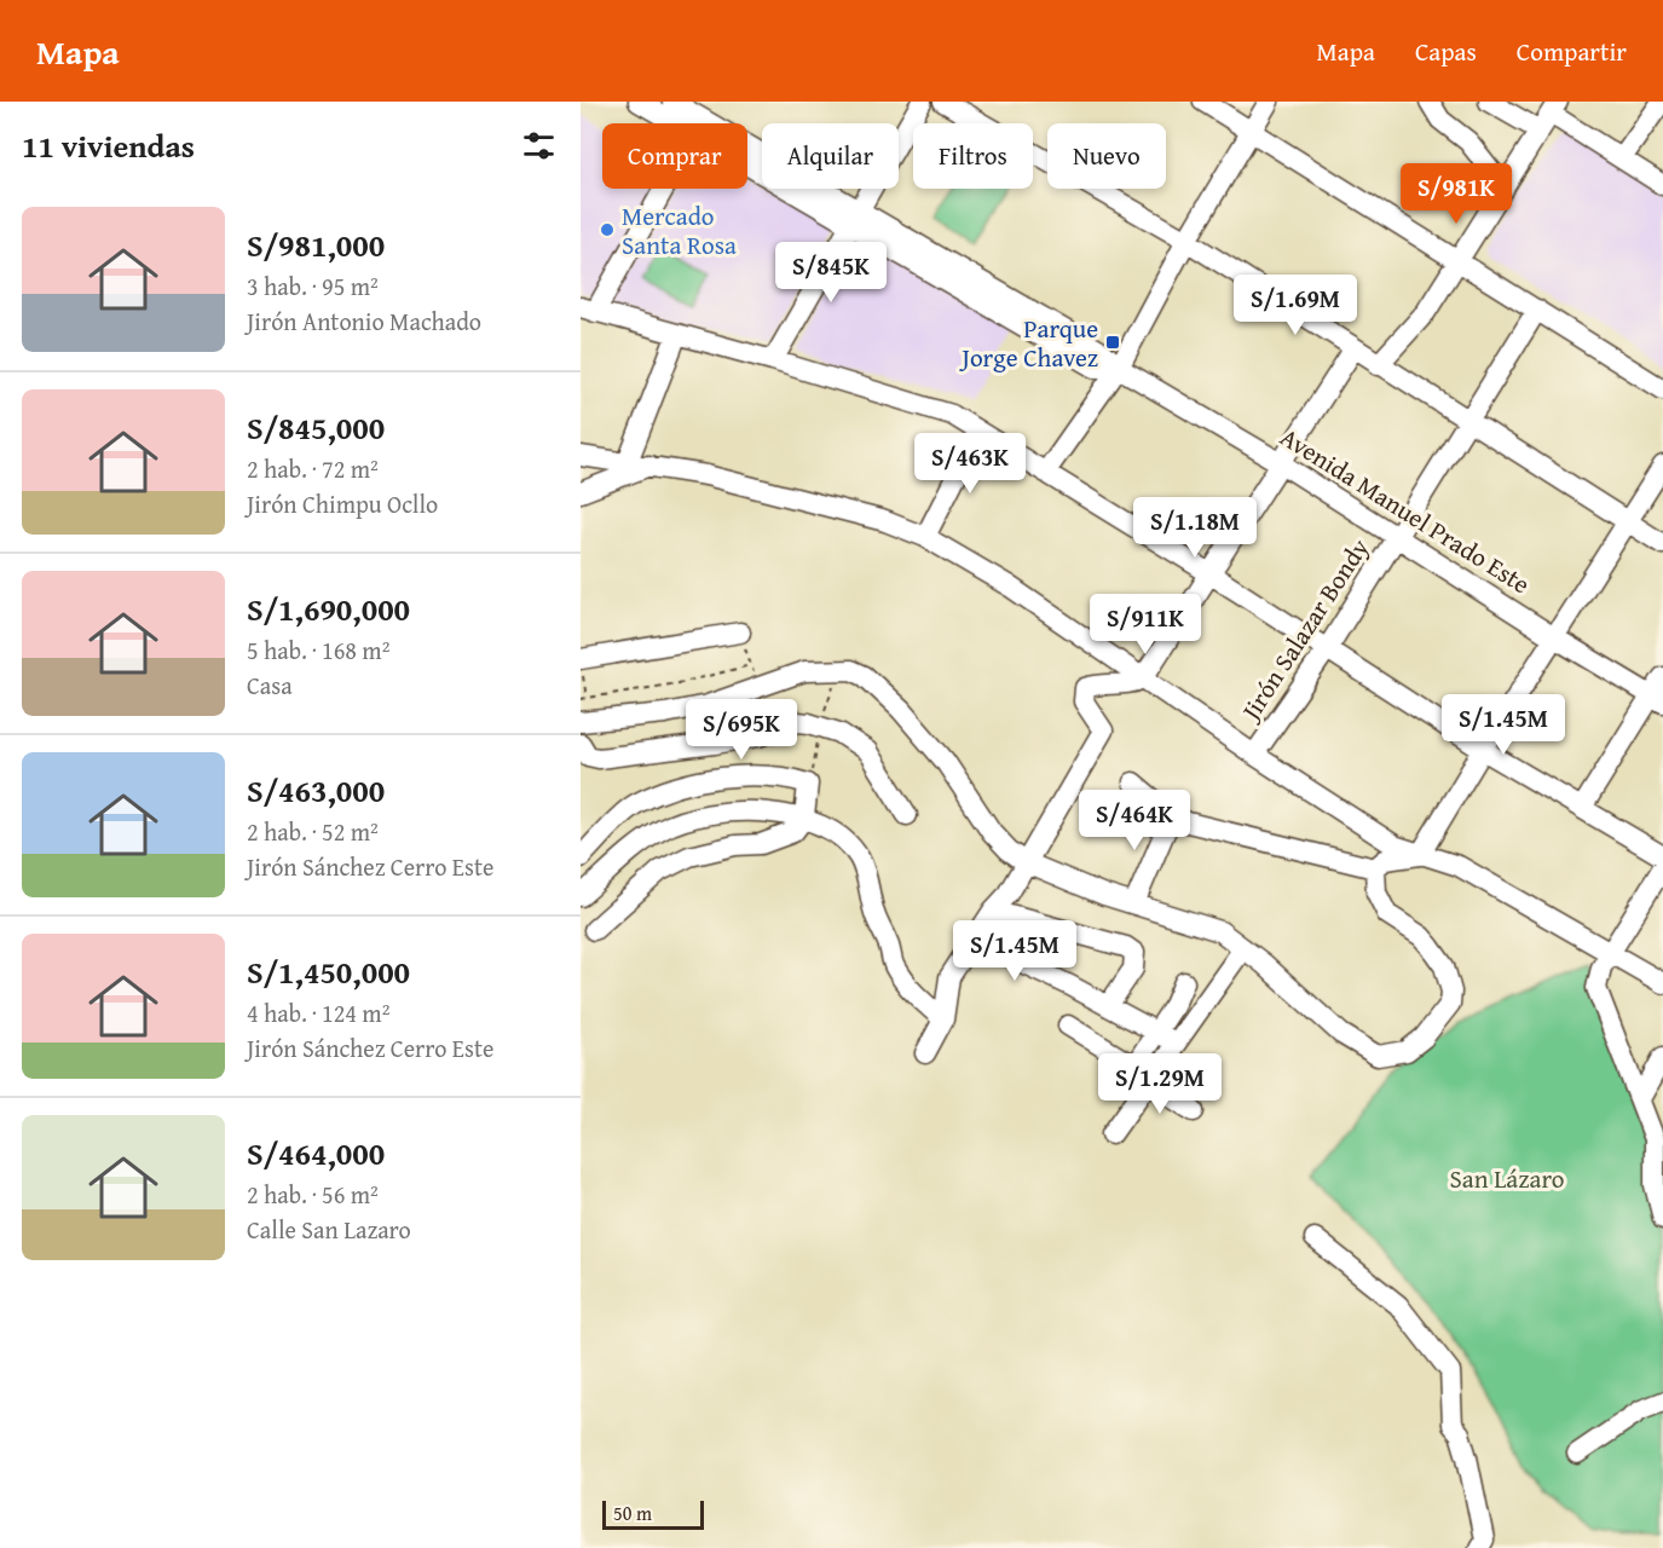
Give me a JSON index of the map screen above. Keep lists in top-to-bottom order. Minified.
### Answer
{"streets":{"street":["Avenida Manuel Prado Este","Jirón Salazar Bondy"]},"crossings":[["Avenida Manuel Prado Este","Jirón Salazar Bondy"]],"parks":["San Lázaro"],"places":{"other":["Mercado Santa Rosa"],"transit":["Parque Jorge Chavez"]},"scale_bar":"50 m","page":{"header":"Mapa","nav":["Mapa","Capas","Compartir"],"heading":"11 viviendas","chip":["Comprar","Alquilar","Filtros","Nuevo"],"price":["S/981K","S/845K","S/1.69M","S/463K","S/1.18M","S/911K","S/1.45M","S/695K","S/464K","S/1.45M","S/1.29M"],"list":[{"name":"S/981,000","note":"3 hab. · 95 m² · Jirón Antonio Machado"},{"name":"S/845,000","note":"2 hab. · 72 m² · Jirón Chimpu Ocllo"},{"name":"S/1,690,000","note":"5 hab. · 168 m² · Casa"},{"name":"S/463,000","note":"2 hab. · 52 m² · Jirón Sánchez Cerro Este"},{"name":"S/1,450,000","note":"4 hab. · 124 m² · Jirón Sánchez Cerro Este"},{"name":"S/464,000","note":"2 hab. · 56 m² · Calle San Lazaro"}],"scale":"50 m"}}
